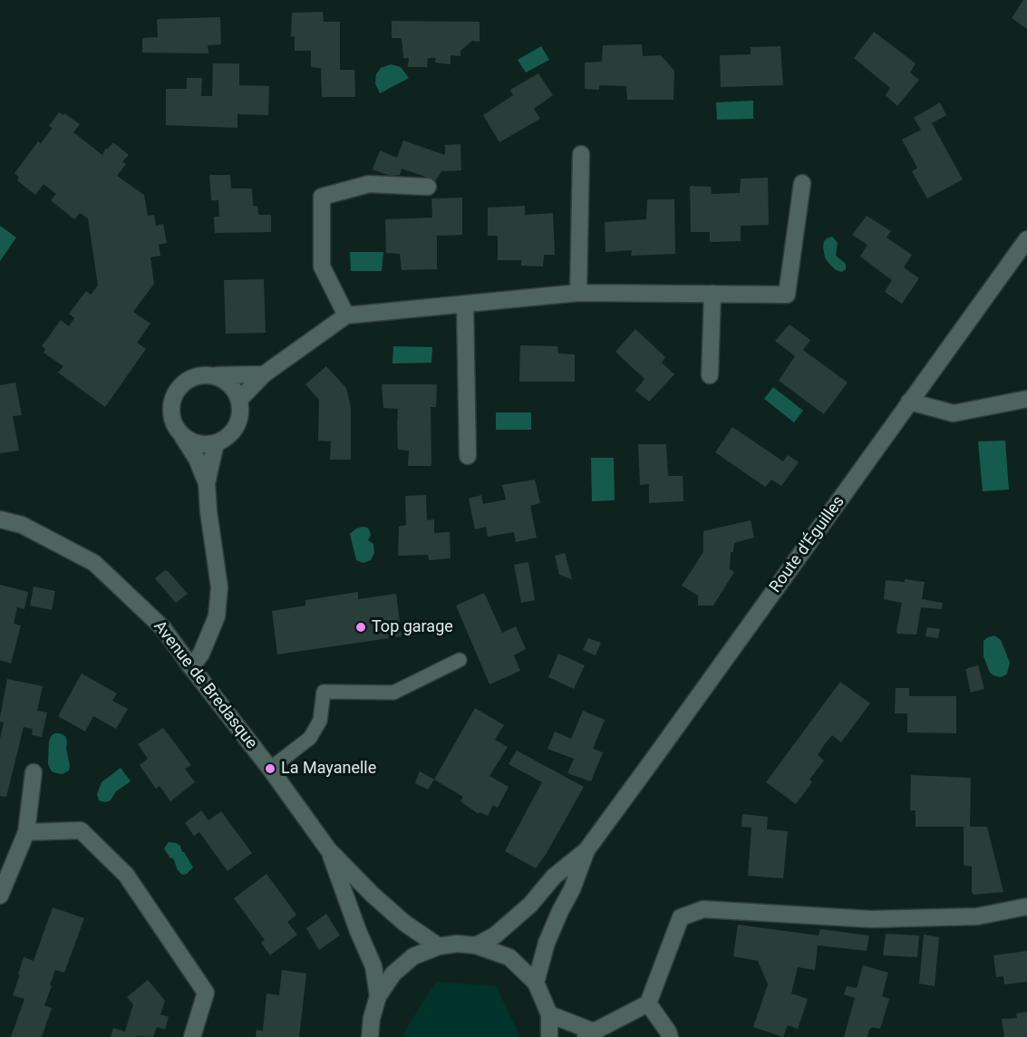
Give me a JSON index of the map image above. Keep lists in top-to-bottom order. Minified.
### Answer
{"streets":{"street":["Route d'Éguilles","Avenue de Bredasque"]},"places":["Top garage","La Mayanelle"]}
